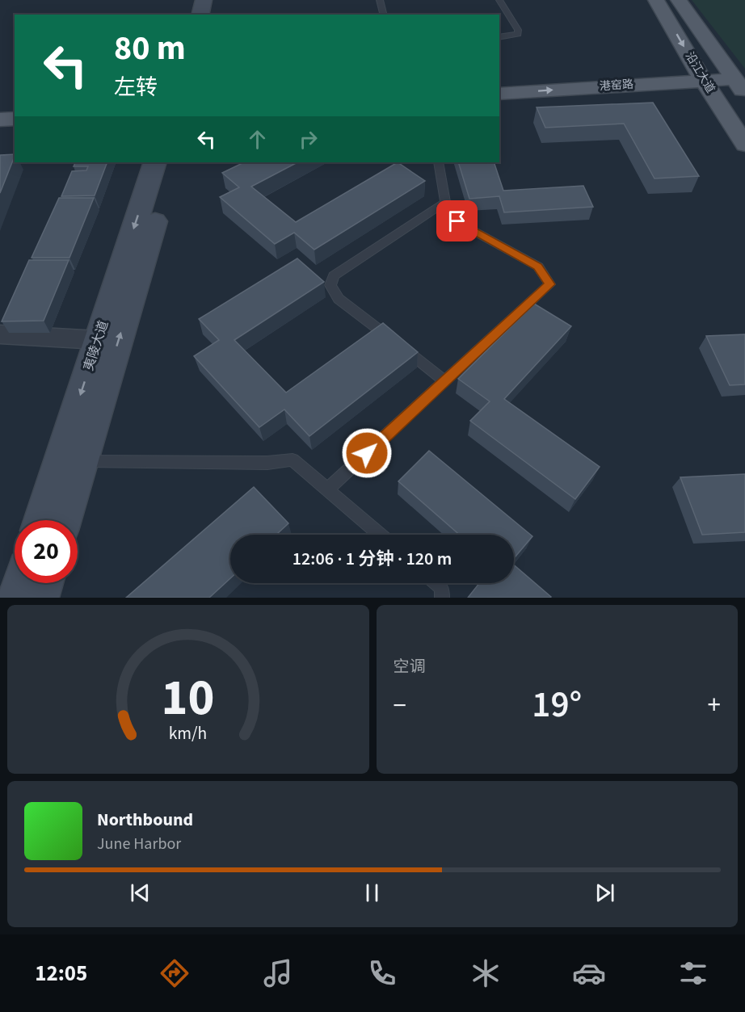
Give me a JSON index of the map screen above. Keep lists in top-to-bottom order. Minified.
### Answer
{"streets":{"main road":["沿江大道","港窑路","夷陵大道"]},"crossings":[["沿江大道","港窑路"]],"page":{"turn":["80 m","左转"],"limit":"20","trip":"12:06 · 1 分钟 · 120 m","tile":"空调","heat":["−","19°","+"],"song":["Northbound","June Harbor"],"tabs":"12:05","gauge":["10","km/h"]}}
